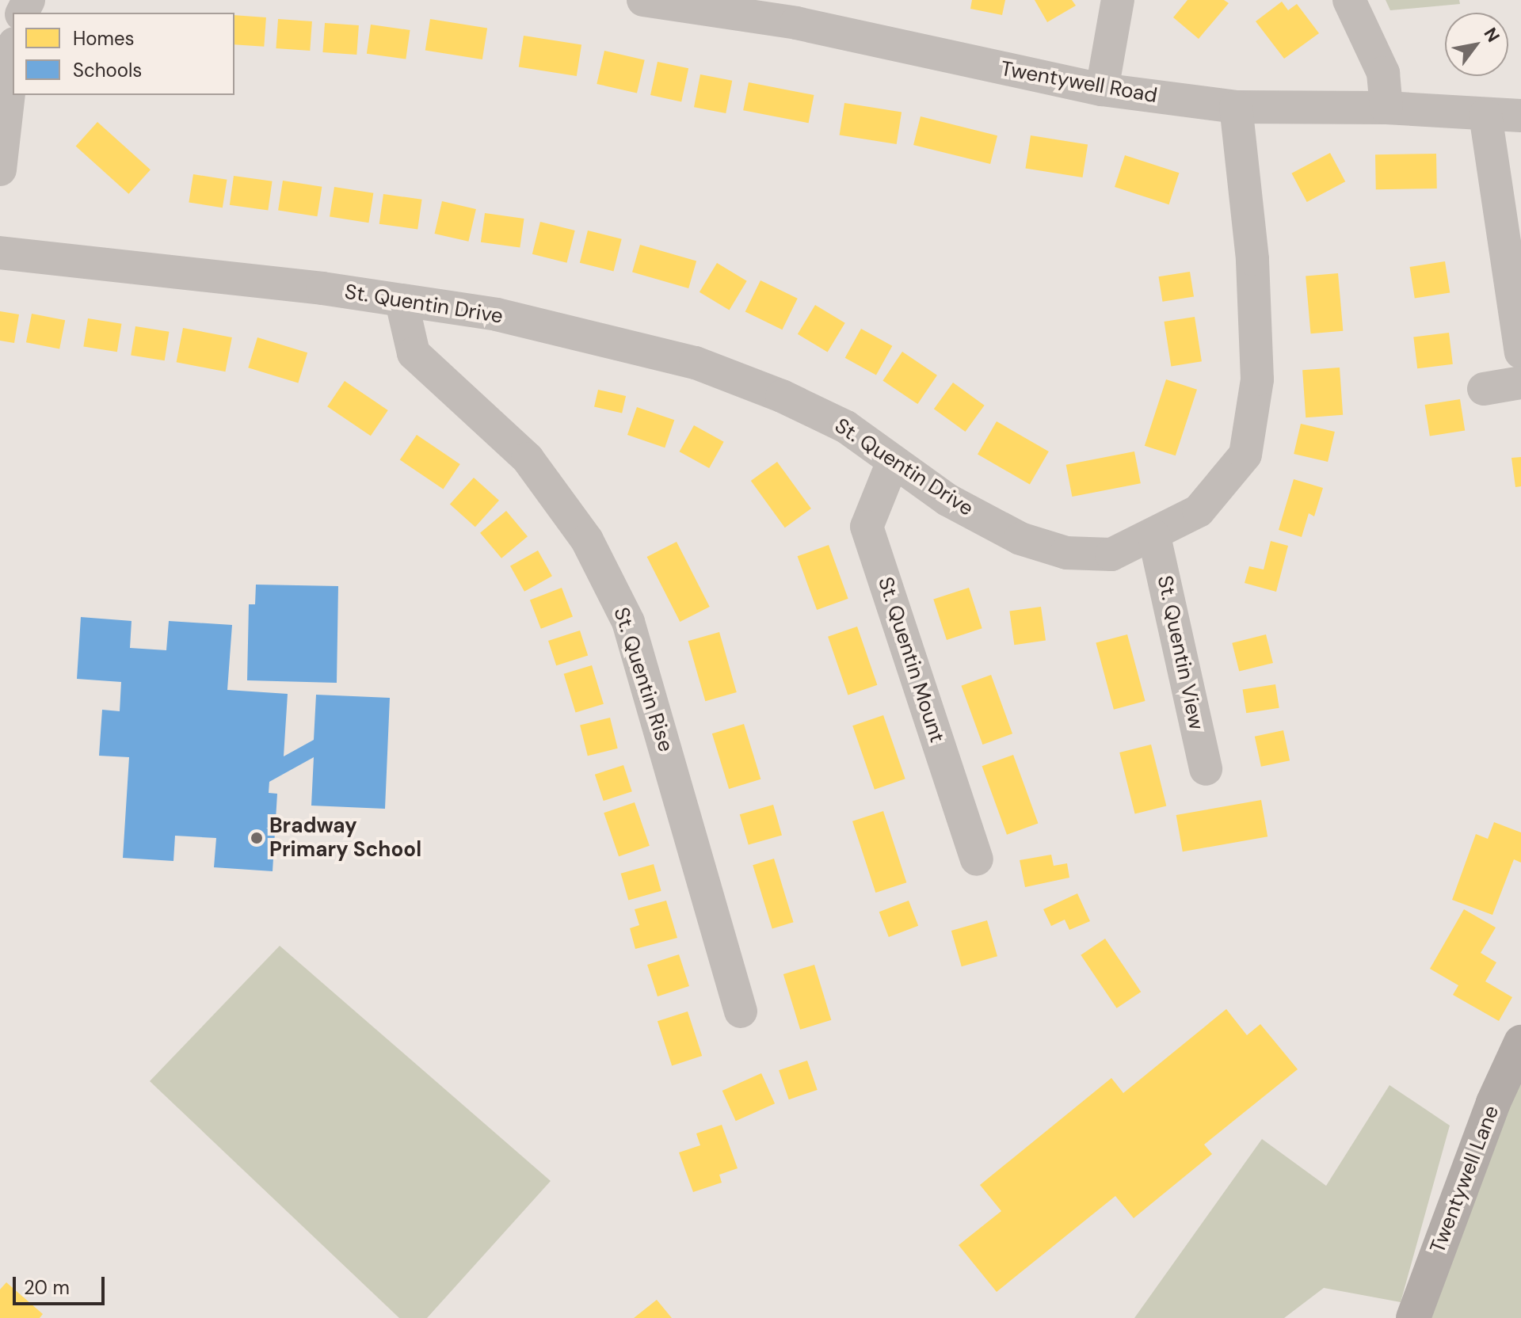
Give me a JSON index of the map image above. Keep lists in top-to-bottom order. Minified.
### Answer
{"streets":{"street":["Twentywell Road","St. Quentin Drive","St. Quentin View","St. Quentin Mount","St. Quentin Rise","Twentywell Lane"]},"crossings":[["Twentywell Road","St. Quentin Drive"],["St. Quentin Drive","St. Quentin View"],["St. Quentin Drive","St. Quentin Mount"],["St. Quentin Drive","St. Quentin Rise"]],"places":["Bradway Primary School"],"legend":["Homes","Schools"],"scale_bar":"20 m","north":"top right"}
